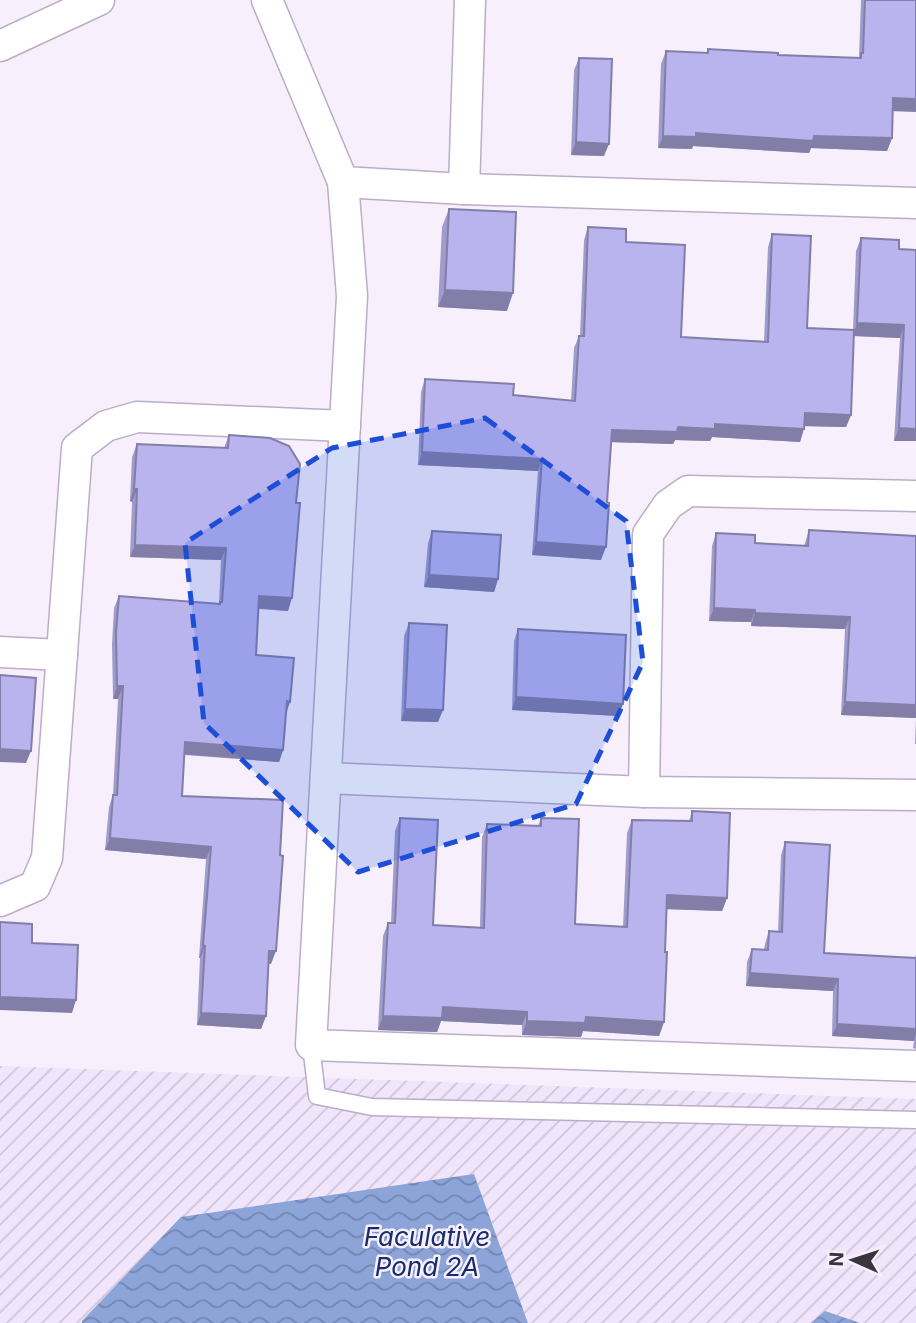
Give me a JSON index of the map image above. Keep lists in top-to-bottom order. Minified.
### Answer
{"water":["Faculative Pond 2A"],"north":"left"}
